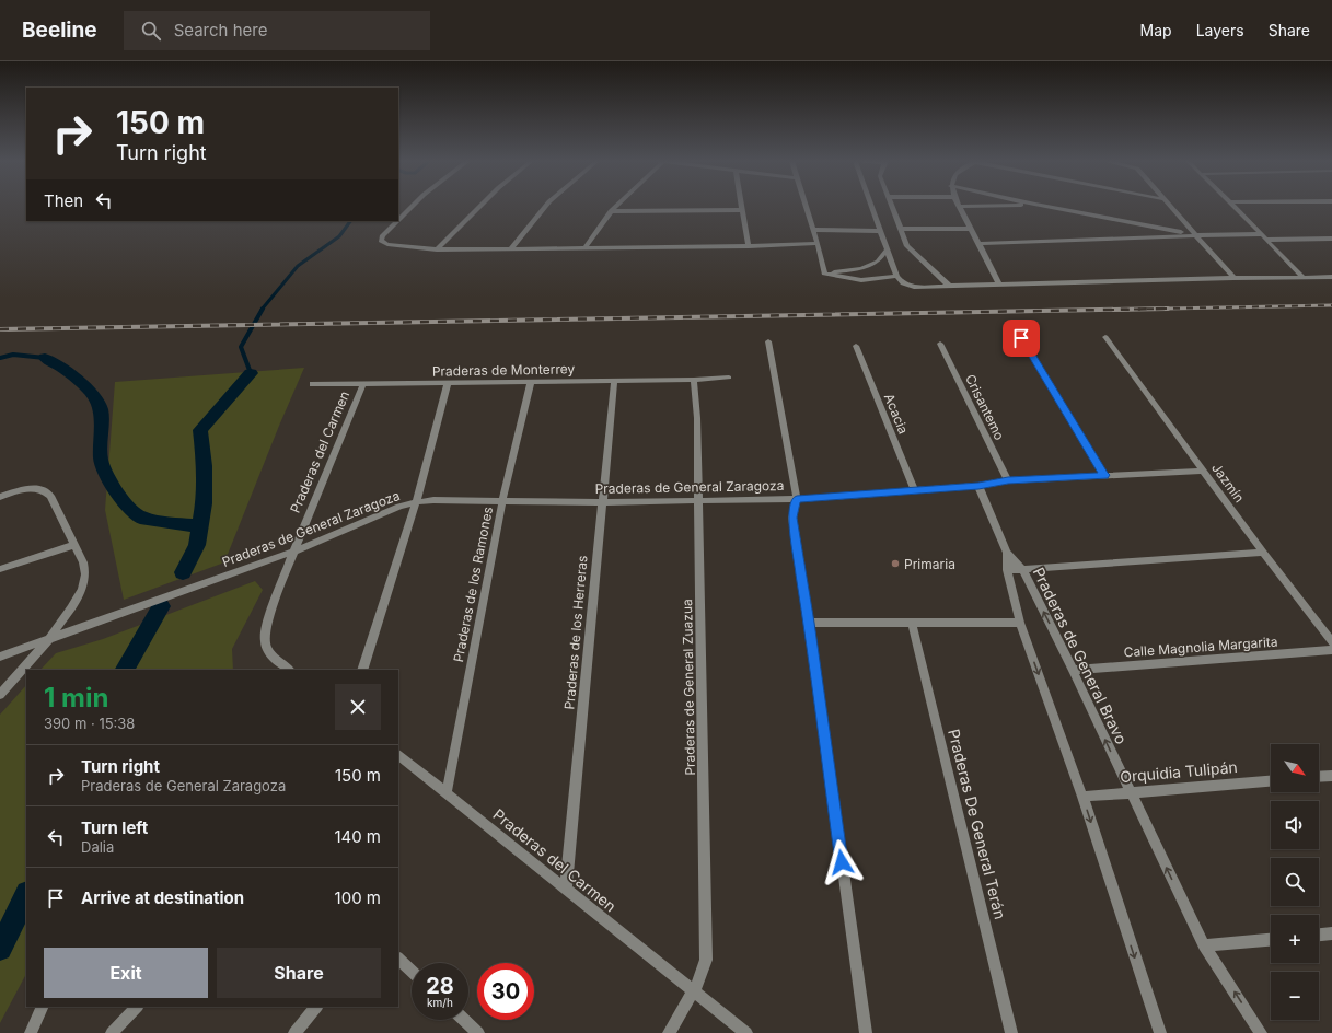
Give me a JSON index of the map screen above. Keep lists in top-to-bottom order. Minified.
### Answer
{"streets":{"street":["Praderas de Monterrey","Crisantemo","Acacia","Praderas del Carmen","Jazmín","Praderas de General Zaragoza","Praderas de los Ramones","Praderas de los Herreras","Calle Magnolia Margarita","Praderas de General Bravo","Praderas de General Zuazua","Orquidia Tulipán","Praderas De General Terán"]},"crossings":[["Praderas de Monterrey","Praderas del Carmen"],["Praderas de Monterrey","Praderas de los Ramones"],["Praderas de Monterrey","Praderas de los Herreras"],["Praderas de Monterrey","Praderas de General Zuazua"],["Crisantemo","Praderas de General Zaragoza"],["Acacia","Praderas de General Zaragoza"],["Praderas del Carmen","Praderas de General Zaragoza"],["Praderas del Carmen","Praderas de los Ramones"],["Praderas del Carmen","Praderas de los Herreras"],["Praderas del Carmen","Praderas de General Zuazua"],["Jazmín","Praderas de General Zaragoza"],["Praderas de General Zaragoza","Praderas de los Ramones"],["Praderas de General Zaragoza","Praderas de los Herreras"],["Praderas de General Zaragoza","Praderas de General Zuazua"],["Calle Magnolia Margarita","Praderas de General Bravo"],["Praderas de General Bravo","Orquidia Tulipán"]],"places":["Primaria"],"north":"bottom right","page":{"header":"Beeline","search":"Search here","nav":["Map","Layers","Share"],"turn":["150 m","Turn right"],"then":"Then","heading":["1 min","390 m · 15:38"],"map_buttons":["+","−"],"list":[{"name":"Turn right","note":"Praderas de General Zaragoza","value":"150 m"},{"name":"Turn left","note":"Dalia","value":"140 m"},{"name":"Arrive at destination","value":"100 m"}],"buttons":["Exit","Share"],"speed":"28 km/h","limit":"30"}}
